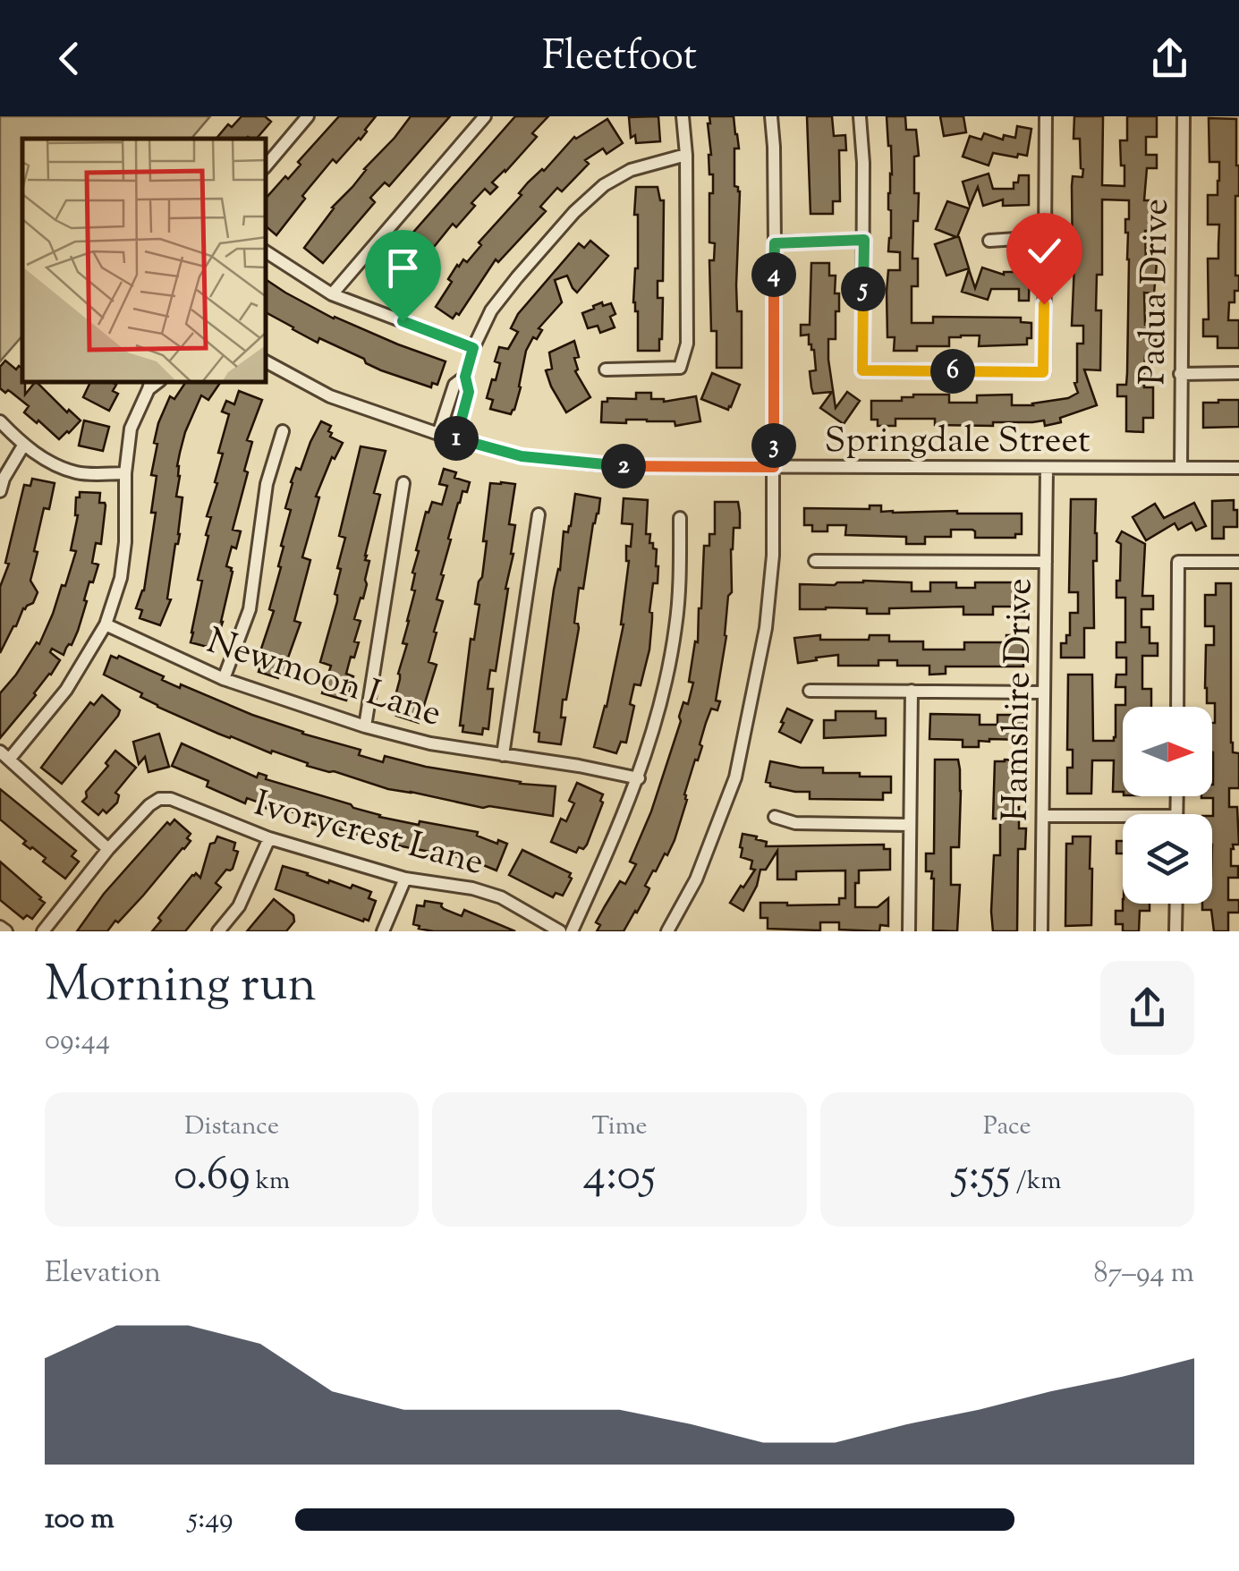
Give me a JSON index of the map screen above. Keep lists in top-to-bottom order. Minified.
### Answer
{"streets":{"street":["Padua Drive","Springdale Street","Newmoon Lane","Hamshire Drive","Ivorycrest Lane"]},"crossings":[["Padua Drive","Springdale Street"],["Springdale Street","Hamshire Drive"]],"north":"right","page":{"header":"Fleetfoot","pins":["4","5","6","1","3","2"],"heading":["Morning run","09:44"],"stats":[["Distance","0.69 km"],["Time","4:05"],["Pace","5:55 /km"]],"chart":["Elevation","87–94 m"],"list":[{"name":"100 m","note":"5:49"}]}}
